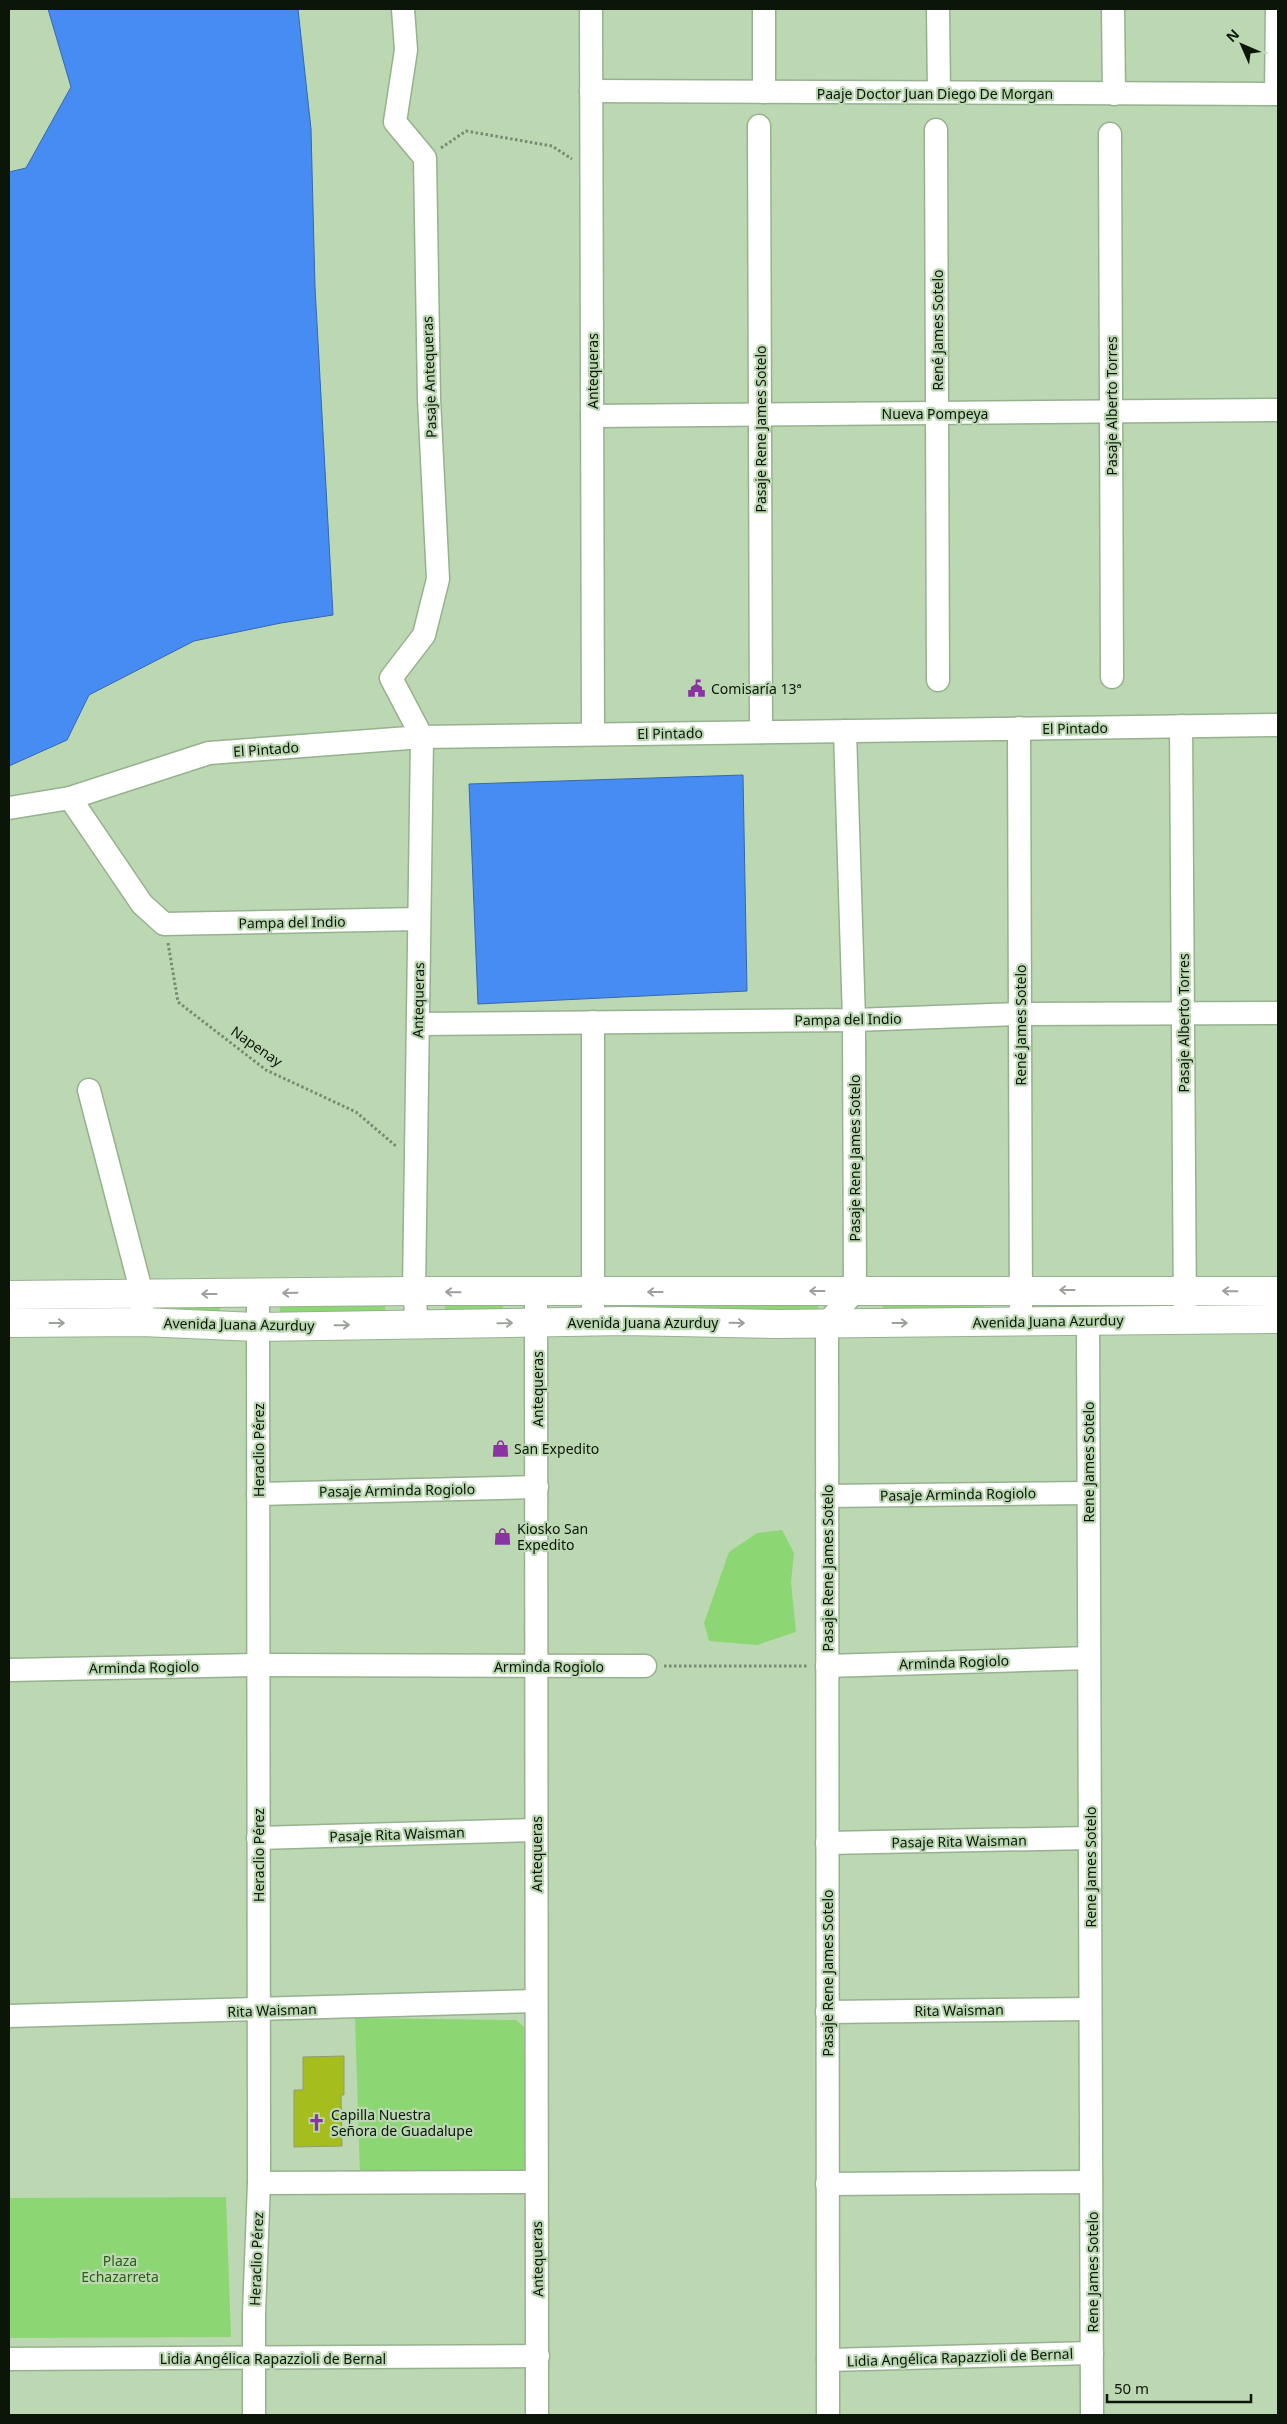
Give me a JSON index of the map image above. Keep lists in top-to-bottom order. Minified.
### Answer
{"streets":{"main road":["Avenida Juana Azurduy"],"street":["Paaje Doctor Juan Diego De Morgan","René James Sotelo","Antequeras","Pasaje Antequeras","Pasaje Alberto Torres","Nueva Pompeya","Pasaje Rene James Sotelo","El Pintado","Pampa del Indio","Heraclio Pérez","Rene James Sotelo","Pasaje Arminda Rogiolo","Arminda Rogiolo","Pasaje Rita Waisman","Rita Waisman","Lidia Angélica Rapazzioli de Bernal"],"path":["Napenay"]},"crossings":[["Paaje Doctor Juan Diego De Morgan","Antequeras"],["René James Sotelo","Nueva Pompeya"],["René James Sotelo","El Pintado"],["René James Sotelo","Pampa del Indio"],["René James Sotelo","Avenida Juana Azurduy"],["Antequeras","Pasaje Antequeras"],["Antequeras","Nueva Pompeya"],["Antequeras","El Pintado"],["Antequeras","Pampa del Indio"],["Antequeras","Napenay"],["Antequeras","Avenida Juana Azurduy"],["Antequeras","Pasaje Arminda Rogiolo"],["Antequeras","Arminda Rogiolo"],["Antequeras","Pasaje Rita Waisman"],["Antequeras","Rita Waisman"],["Antequeras","Lidia Angélica Rapazzioli de Bernal"],["Pasaje Antequeras","El Pintado"],["Pasaje Alberto Torres","Nueva Pompeya"],["Pasaje Alberto Torres","El Pintado"],["Pasaje Alberto Torres","Pampa del Indio"],["Pasaje Alberto Torres","Avenida Juana Azurduy"],["Nueva Pompeya","Pasaje Rene James Sotelo"],["Pasaje Rene James Sotelo","El Pintado"],["Pasaje Rene James Sotelo","Pampa del Indio"],["Pasaje Rene James Sotelo","Avenida Juana Azurduy"],["Pasaje Rene James Sotelo","Pasaje Arminda Rogiolo"],["Pasaje Rene James Sotelo","Arminda Rogiolo"],["Pasaje Rene James Sotelo","Pasaje Rita Waisman"],["Pasaje Rene James Sotelo","Rita Waisman"],["Pasaje Rene James Sotelo","Lidia Angélica Rapazzioli de Bernal"],["Pampa del Indio","Napenay"],["Avenida Juana Azurduy","Heraclio Pérez"],["Avenida Juana Azurduy","Rene James Sotelo"],["Heraclio Pérez","Pasaje Arminda Rogiolo"],["Heraclio Pérez","Arminda Rogiolo"],["Heraclio Pérez","Pasaje Rita Waisman"],["Heraclio Pérez","Rita Waisman"],["Heraclio Pérez","Lidia Angélica Rapazzioli de Bernal"],["Rene James Sotelo","Pasaje Arminda Rogiolo"],["Rene James Sotelo","Arminda Rogiolo"],["Rene James Sotelo","Pasaje Rita Waisman"],["Rene James Sotelo","Rita Waisman"],["Rene James Sotelo","Lidia Angélica Rapazzioli de Bernal"]],"parks":["Plaza Echazarreta"],"places":{"public building":["Comisaría 13ª"],"shop":["San Expedito","Kiosko San Expedito"],"church":["Capilla Nuestra Señora de Guadalupe"]},"scale_bar":"50 m","north":"top left"}
